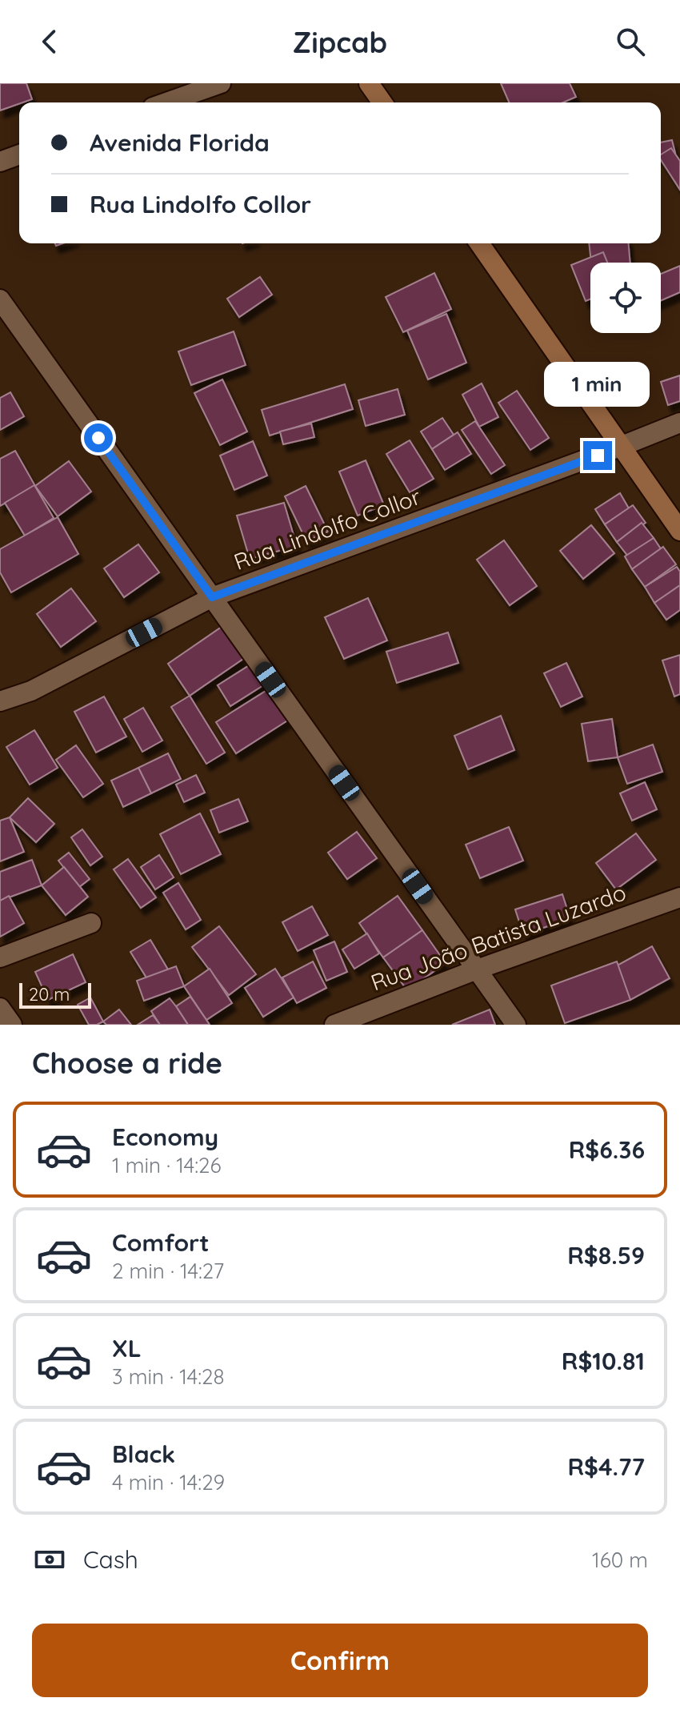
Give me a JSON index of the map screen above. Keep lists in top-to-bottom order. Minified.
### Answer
{"streets":{"street":["Rua Lindolfo Collor","Rua João Batista Luzardo"]},"scale_bar":"20 m","page":{"header":"Zipcab","banner":["Avenida Florida","Rua Lindolfo Collor"],"bubble":"1 min","scale":"20 m","heading":"Choose a ride","list":[{"name":"Economy","note":"1 min · 14:26","value":"R$6.36"},{"name":"Comfort","note":"2 min · 14:27","value":"R$8.59"},{"name":"XL","note":"3 min · 14:28","value":"R$10.81"},{"name":"Black","note":"4 min · 14:29","value":"R$4.77"}],"pay":["Cash","160 m"],"buttons":"Confirm"}}
